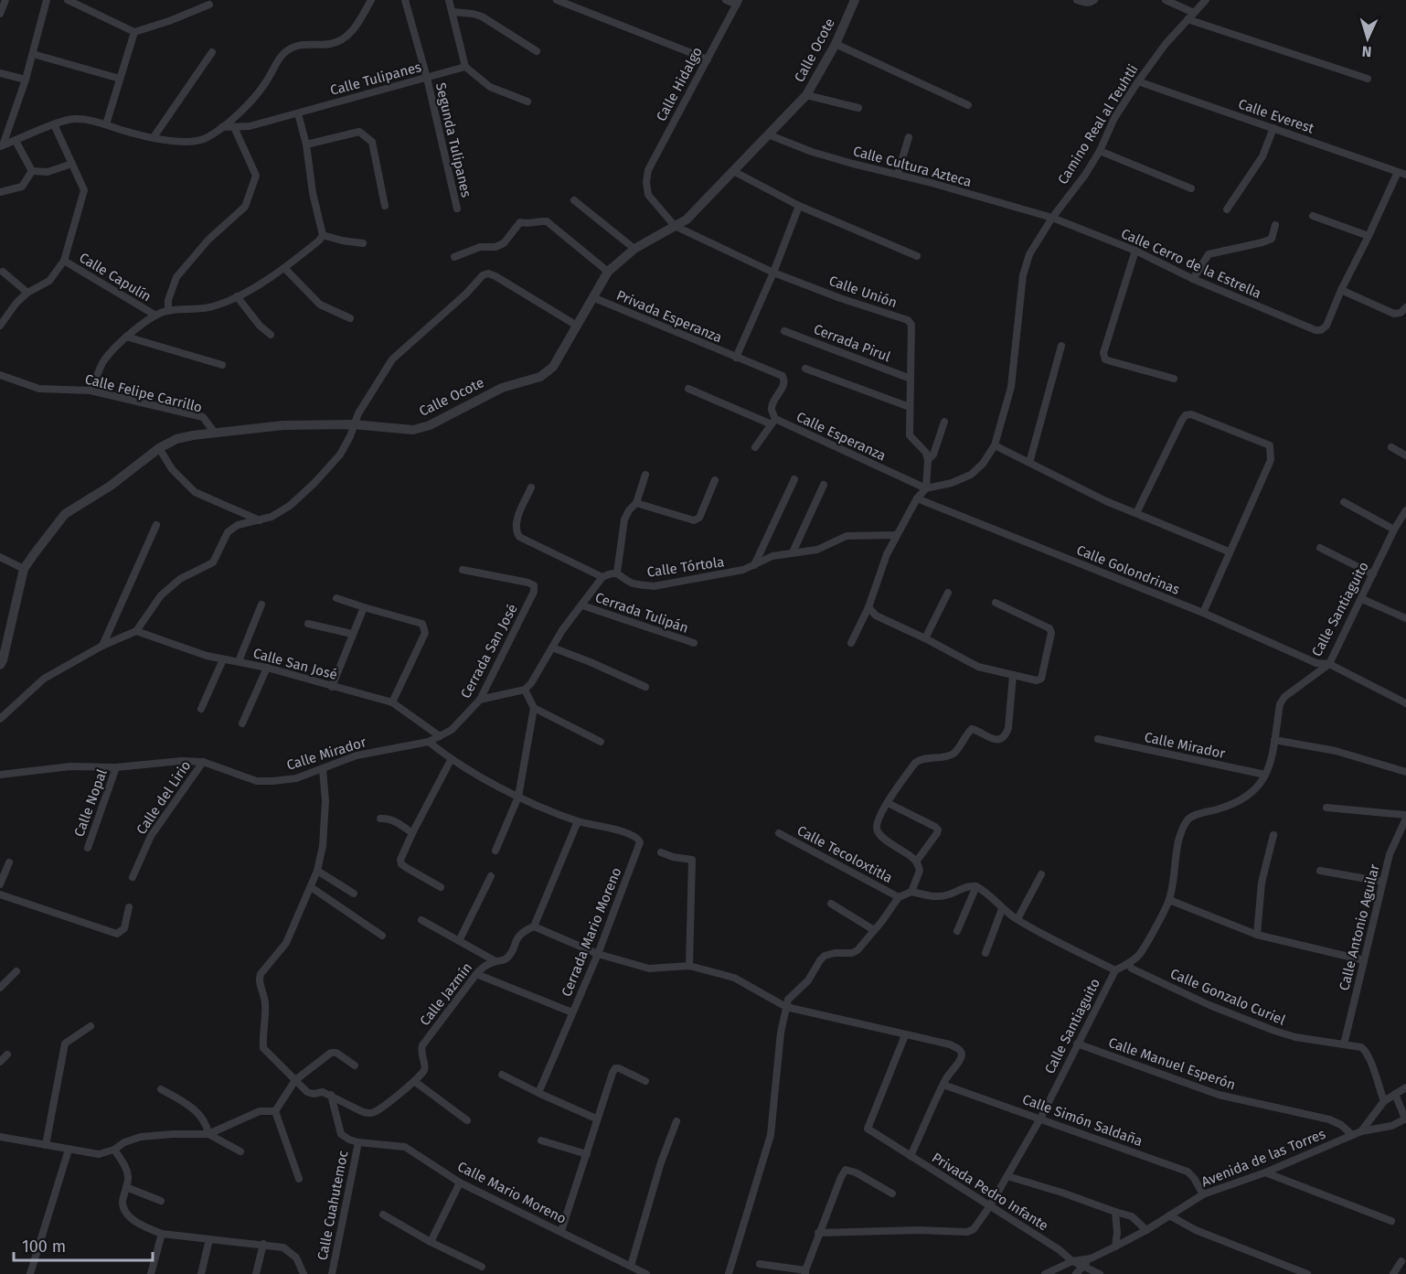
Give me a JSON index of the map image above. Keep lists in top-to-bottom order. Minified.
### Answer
{"streets":{"street":["Calle Ocote","Calle Tulipanes","Calle Hidalgo","Calle Everest","Camino Real al Teuhtli","Segunda Tulipanes","Calle Cultura Azteca","Calle Cerro de la Estrella","Calle Capulín","Calle Unión","Privada Esperanza","Cerrada Pirul","Calle Felipe Carrillo","Calle Esperanza","Calle Tórtola","Calle Golondrinas","Calle Santiaguito","Cerrada Tulipán","Cerrada San José","Calle San José","Calle Mirador","Calle del Lirio","Calle Nopal","Calle Tecoloxtitla","Calle Antonio Aguilar","Cerrada Mario Moreno","Calle Jazmín","Calle Gonzalo Curiel","Calle Manuel Esperón","Calle Simón Saldaña","Avenida de las Torres","Privada Pedro Infante","Calle Mario Moreno","Calle Cuahutemoc"]},"crossings":[["Calle Ocote","Calle Hidalgo"],["Calle Ocote","Calle Cultura Azteca"],["Calle Ocote","Calle Unión"],["Calle Ocote","Privada Esperanza"],["Calle Ocote","Calle Felipe Carrillo"],["Calle Tulipanes","Segunda Tulipanes"],["Calle Hidalgo","Calle Unión"],["Calle Everest","Camino Real al Teuhtli"],["Camino Real al Teuhtli","Calle Cultura Azteca"],["Camino Real al Teuhtli","Calle Cerro de la Estrella"],["Camino Real al Teuhtli","Calle Esperanza"],["Calle Cultura Azteca","Calle Cerro de la Estrella"],["Calle Unión","Cerrada Pirul"],["Privada Esperanza","Calle Esperanza"],["Calle Golondrinas","Calle Santiaguito"],["Calle Santiaguito","Calle Mirador"],["Calle Santiaguito","Calle Gonzalo Curiel"],["Calle Santiaguito","Calle Manuel Esperón"],["Calle Santiaguito","Calle Simón Saldaña"],["Calle Santiaguito","Privada Pedro Infante"],["Cerrada San José","Calle San José"],["Cerrada San José","Calle Mirador"],["Calle Mirador","Calle del Lirio"],["Calle Mirador","Calle Nopal"],["Calle Antonio Aguilar","Calle Gonzalo Curiel"],["Cerrada Mario Moreno","Calle Jazmín"],["Calle Manuel Esperón","Avenida de las Torres"],["Calle Simón Saldaña","Avenida de las Torres"],["Avenida de las Torres","Privada Pedro Infante"],["Calle Mario Moreno","Calle Cuahutemoc"]],"scale_bar":"100 m","north":"bottom"}
